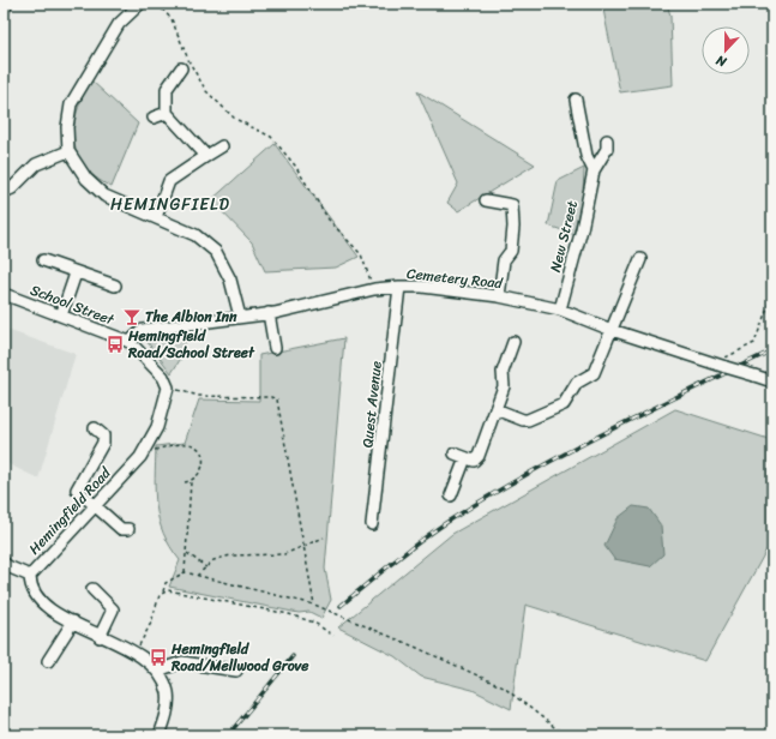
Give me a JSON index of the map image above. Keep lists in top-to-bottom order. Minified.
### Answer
{"streets":{"street":["New Street","Cemetery Road","School Street","Quest Avenue","Hemingfield Road"]},"crossings":[["New Street","Cemetery Road"],["Cemetery Road","School Street"],["Cemetery Road","Quest Avenue"]],"districts":["HEMINGFIELD"],"places":{"bar":["The Albion Inn"],"bus stop":["Hemingfield Road/School Street","Hemingfield Road/Mellwood Grove"]},"north":"bottom"}
